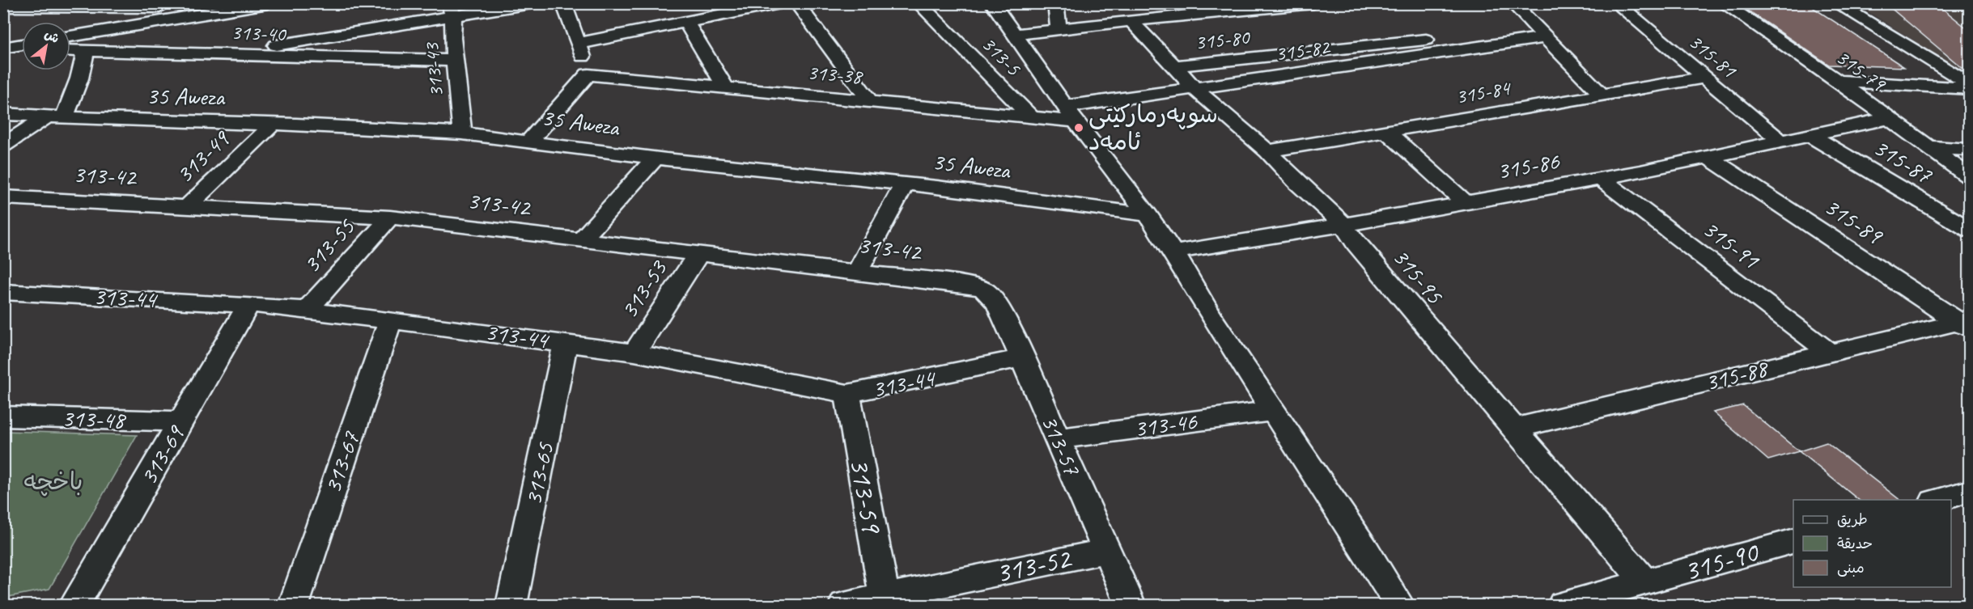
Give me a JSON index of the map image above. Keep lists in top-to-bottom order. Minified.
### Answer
{"streets":{"street":["313-40","315-80","315-82","313-5","315-81","313-43","315-79","313-38","315-84","35 Aweza","313-49","315-87","315-86","313-42","315-89","315-91","313-55","315-95","313-53","313-44","315-88","313-48","313-46","313-57","313-69","313-67","313-65","313-59","315-90","313-52"]},"crossings":[["313-40","313-43"],["315-80","315-82"],["315-80","315-95"],["315-82","313-38"],["315-82","315-95"],["313-5","313-38"],["315-81","315-84"],["315-81","315-86"],["313-43","35 Aweza"],["315-79","315-86"],["315-84","315-95"],["35 Aweza","313-49"],["313-49","313-42"],["315-87","315-86"],["315-86","315-89"],["315-86","315-91"],["315-86","315-95"],["313-42","313-55"],["313-42","313-53"],["313-42","313-57"],["315-89","315-88"],["315-91","315-88"],["313-55","313-44"],["315-95","315-88"],["315-95","315-90"],["313-53","313-44"],["313-44","313-57"],["313-44","313-69"],["313-44","313-67"],["313-44","313-65"],["313-44","313-59"],["313-48","313-69"],["313-46","313-57"],["313-57","313-52"],["313-59","313-52"]],"parks":["باخچە"],"places":["سوپەرمارکێتی ئامەد"],"legend":["طريق","حديقة","مبنى"],"north":"top right"}
